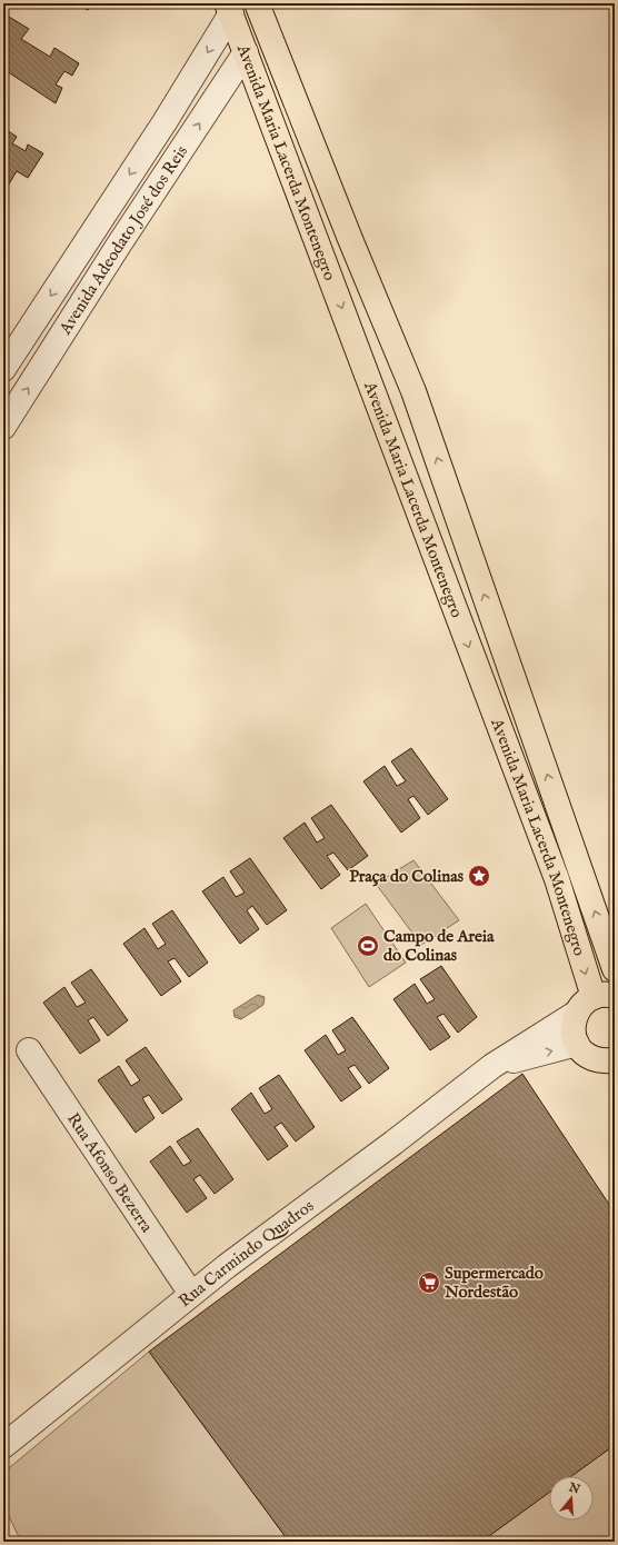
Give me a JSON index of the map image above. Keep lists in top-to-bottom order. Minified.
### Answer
{"streets":{"main road":["Avenida Maria Lacerda Montenegro"],"street":["Avenida Adeodato José dos Reis","Rua Afonso Bezerra","Rua Carmindo Quadros"]},"crossings":[["Avenida Maria Lacerda Montenegro","Avenida Adeodato José dos Reis"],["Avenida Maria Lacerda Montenegro","Rua Carmindo Quadros"],["Rua Afonso Bezerra","Rua Carmindo Quadros"]],"places":{"place":["Praça do Colinas"],"sports":["Campo de Areia do Colinas"],"supermarket":["Supermercado Nordestão"]},"north":"top"}
